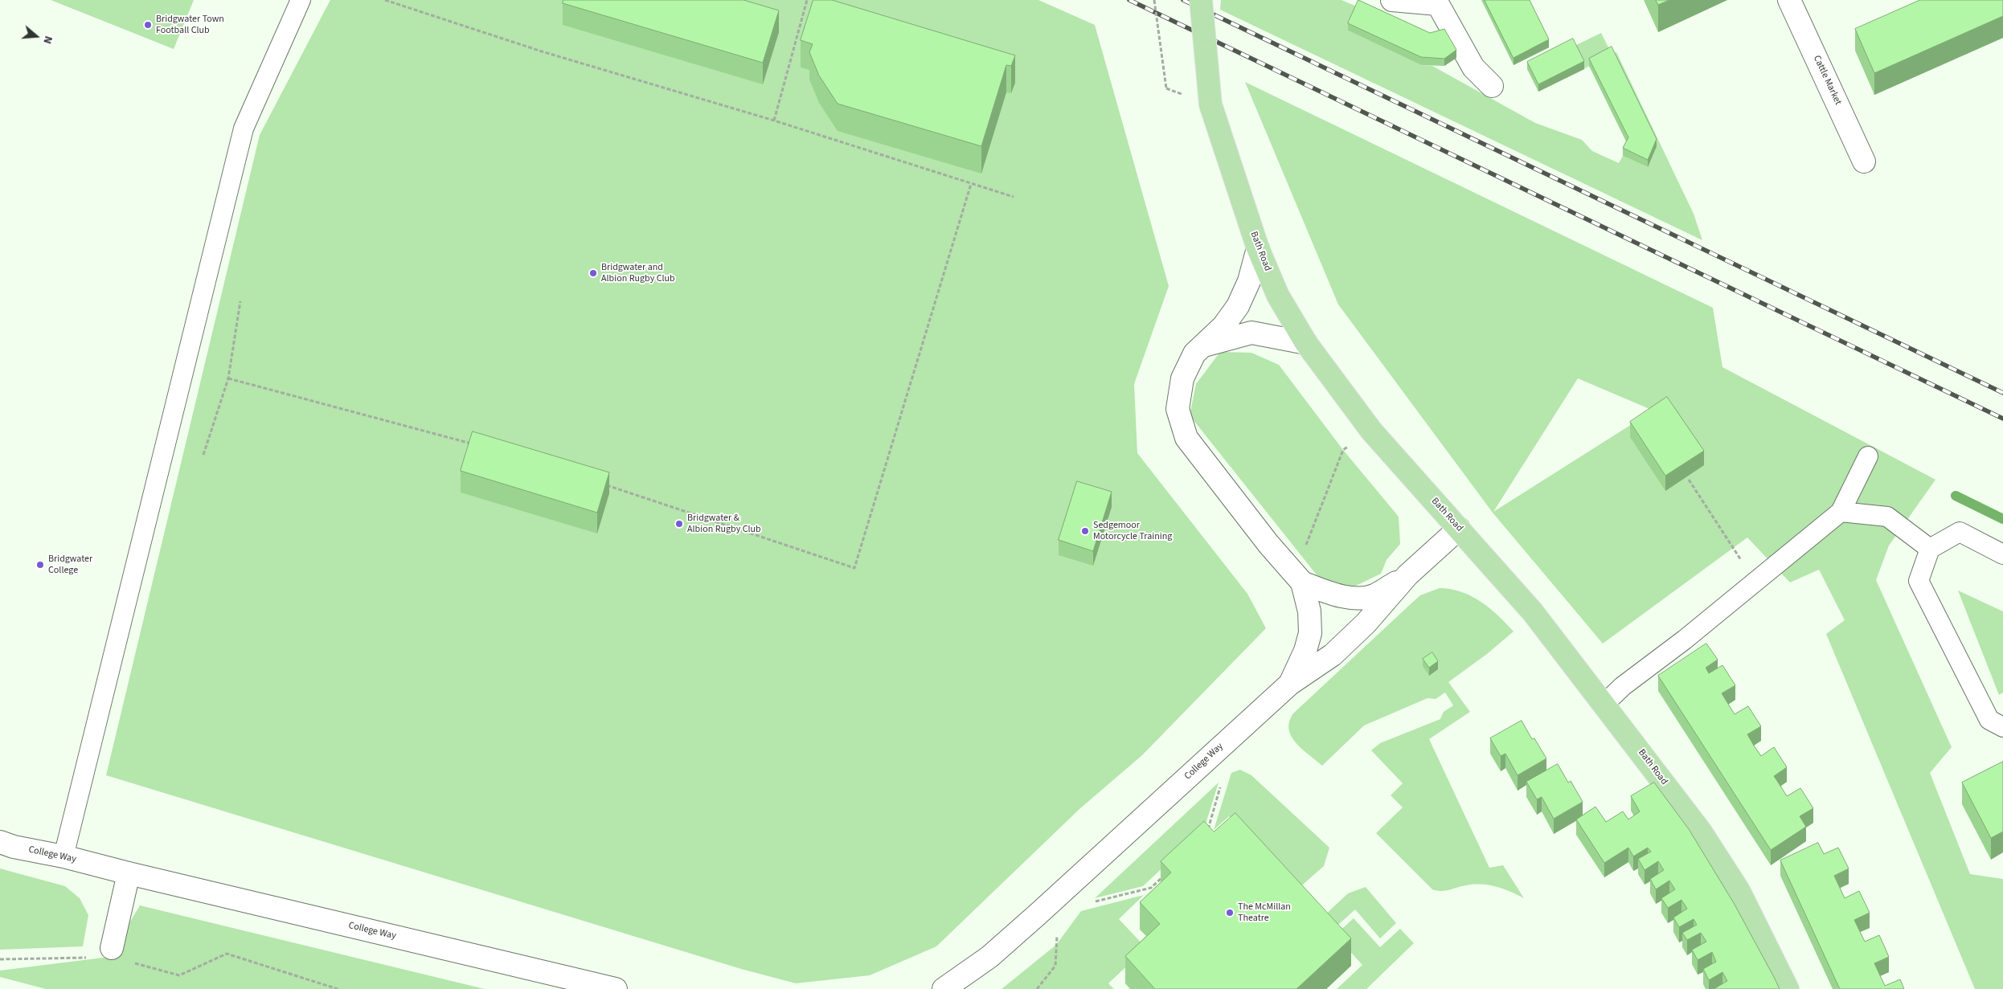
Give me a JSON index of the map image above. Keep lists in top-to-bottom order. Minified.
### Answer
{"streets":{"main road":["Bath Road"],"street":["Cattle Market","College Way"]},"crossings":[["Bath Road","College Way"]],"places":["Bridgwater Town Football Club","Bridgwater and Albion Rugby Club","Bridgwater & Albion Rugby Club","Sedgemoor Motorcycle Training","Bridgwater College","The McMillan Theatre"],"north":"right"}
